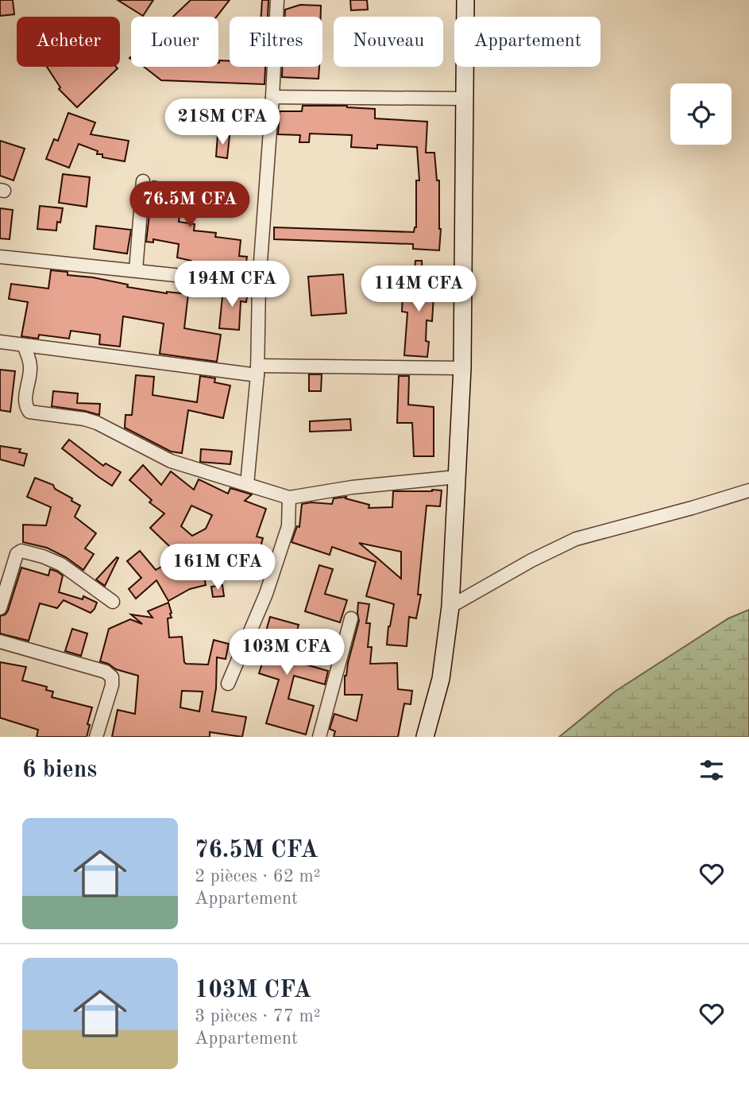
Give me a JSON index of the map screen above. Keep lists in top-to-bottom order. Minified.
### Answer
{"page":{"chip":["Acheter","Louer","Filtres","Nouveau","Appartement"],"price":["218M CFA","76.5M CFA","194M CFA","114M CFA","161M CFA","103M CFA"],"heading":"6 biens","list":[{"name":"76.5M CFA","note":"2 pièces · 62 m² · Appartement"},{"name":"103M CFA","note":"3 pièces · 77 m² · Appartement"}]}}
